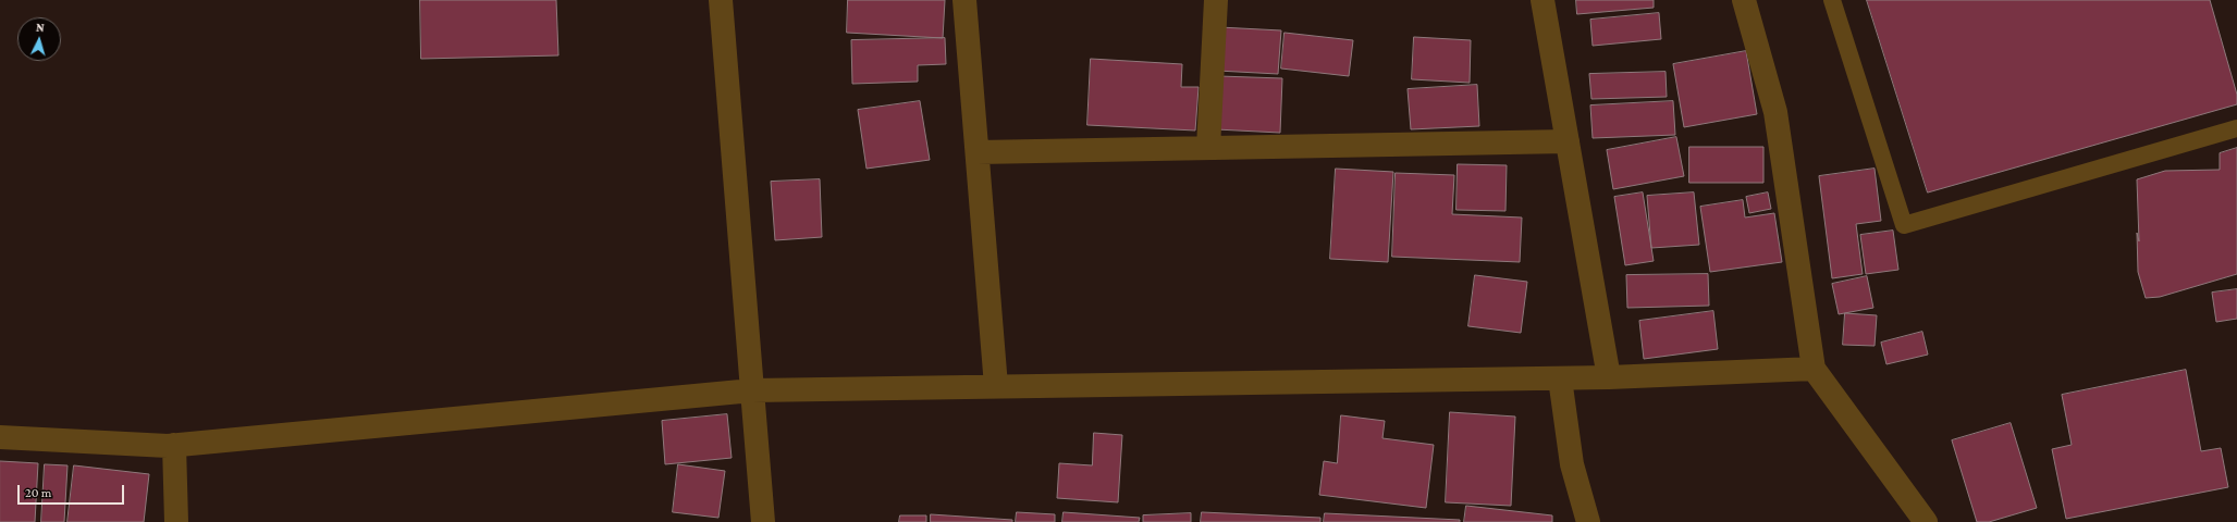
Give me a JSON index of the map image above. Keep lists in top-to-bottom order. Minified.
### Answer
{"scale_bar":"20 m","north":"top"}
